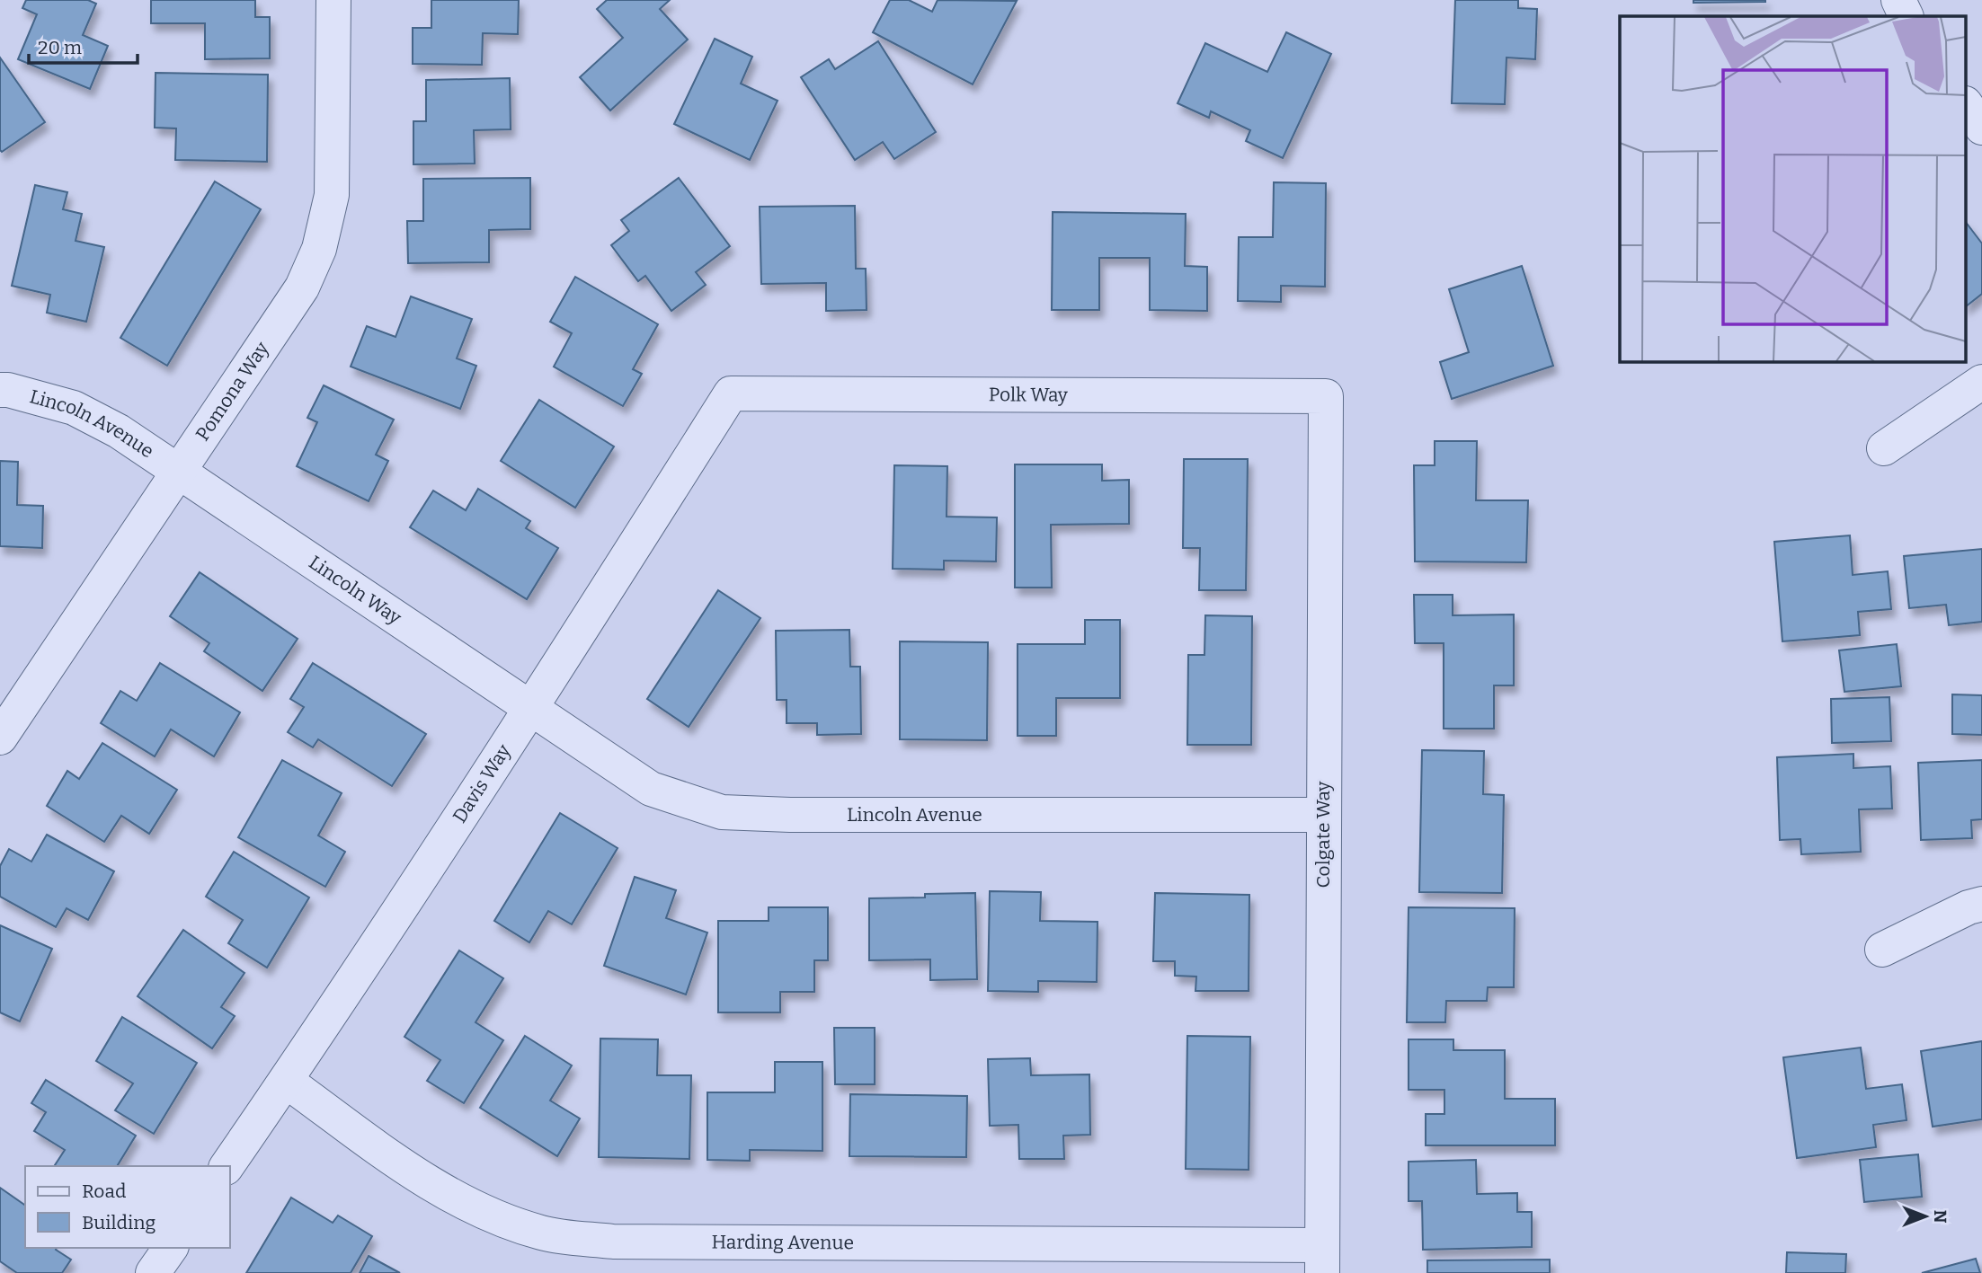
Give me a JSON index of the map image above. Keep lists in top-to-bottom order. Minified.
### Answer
{"streets":{"street":["Pomona Way","Polk Way","Lincoln Avenue","Lincoln Way","Davis Way","Colgate Way","Harding Avenue"]},"crossings":[["Pomona Way","Lincoln Avenue"],["Pomona Way","Lincoln Way"],["Polk Way","Davis Way"],["Polk Way","Colgate Way"],["Lincoln Avenue","Lincoln Way"],["Lincoln Avenue","Davis Way"],["Lincoln Avenue","Colgate Way"],["Lincoln Way","Davis Way"],["Davis Way","Harding Avenue"],["Colgate Way","Harding Avenue"]],"legend":["Road","Building"],"scale_bar":"20 m","north":"right"}
